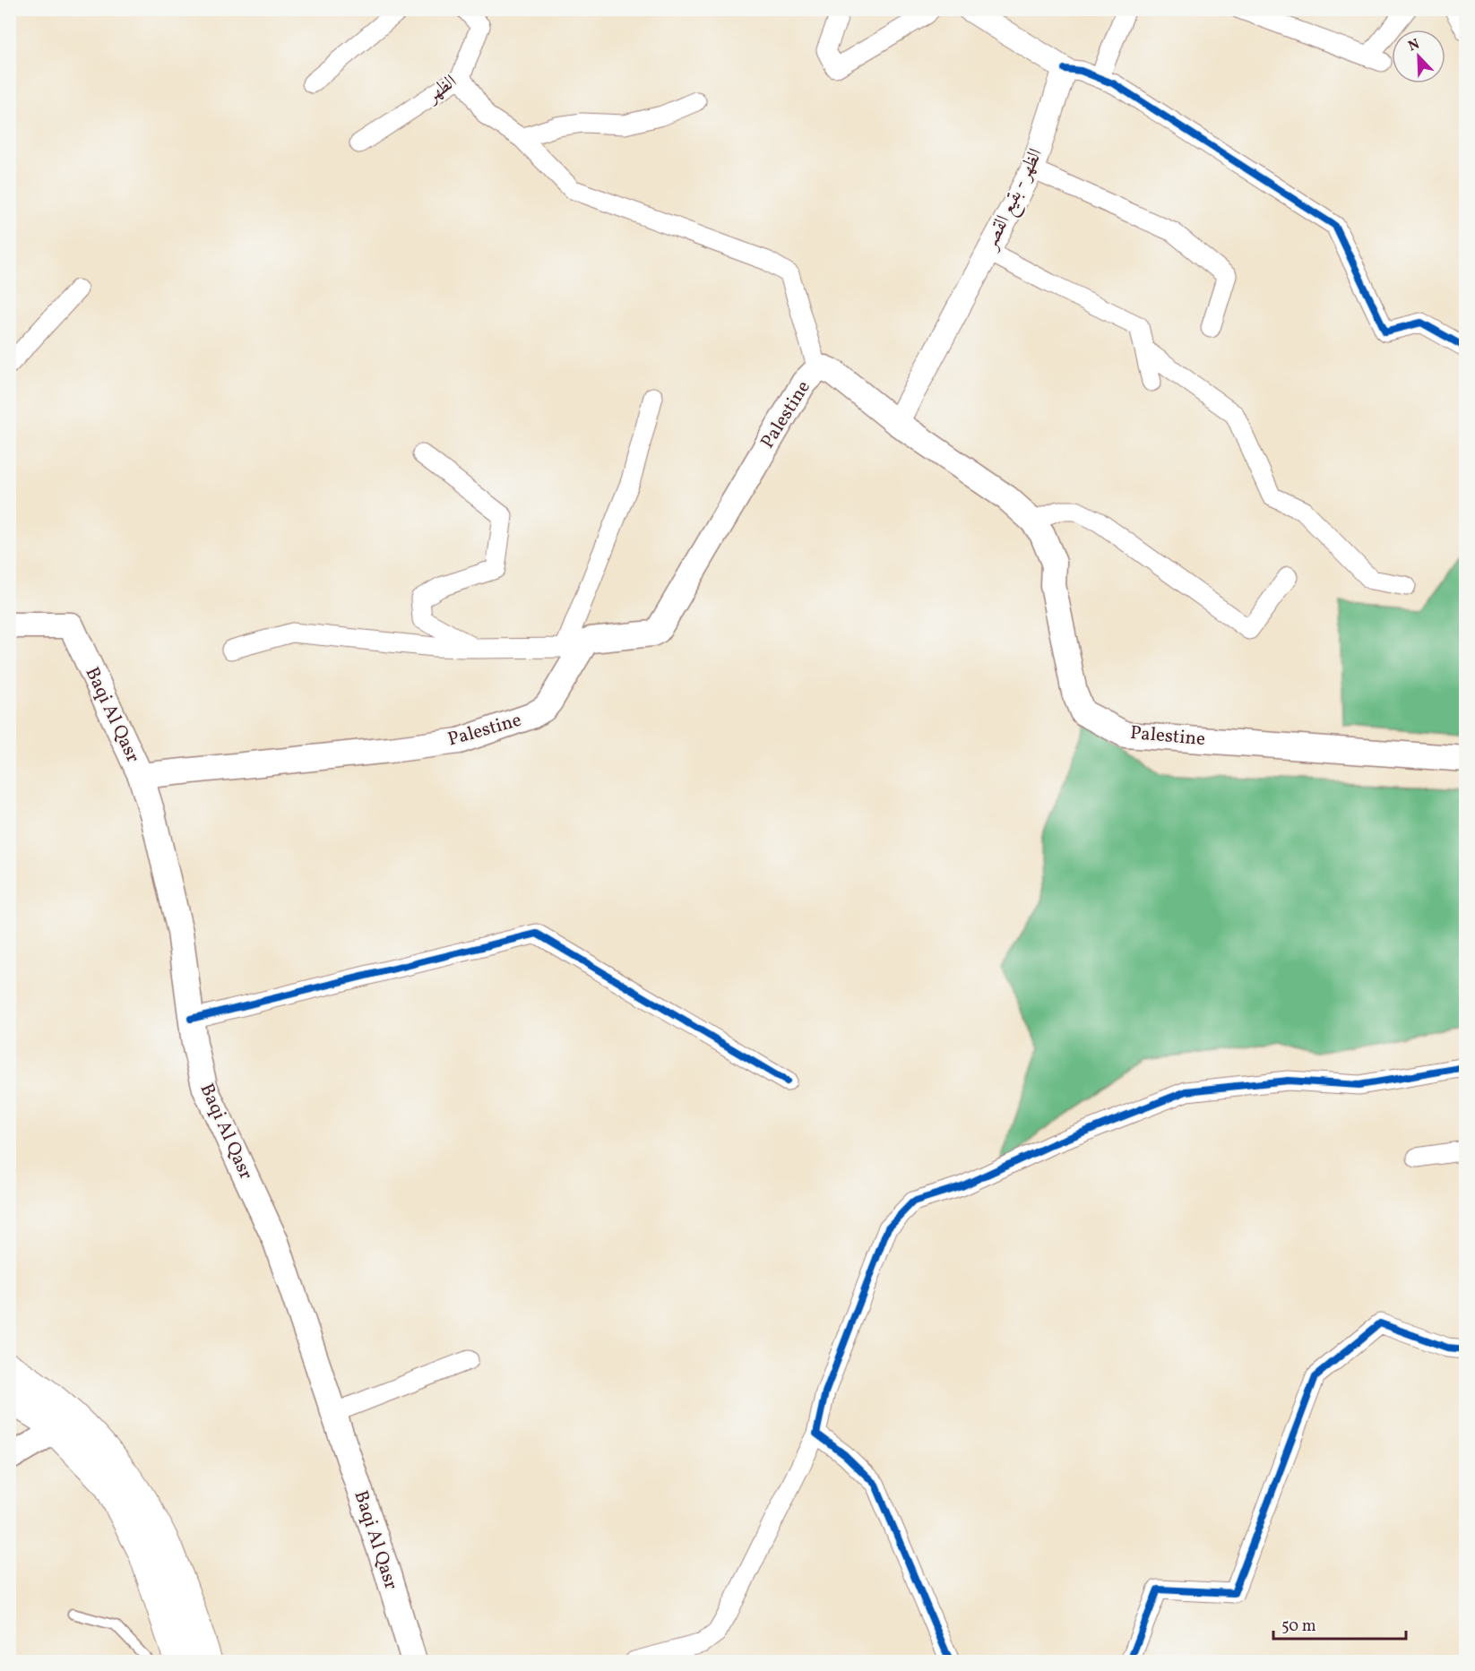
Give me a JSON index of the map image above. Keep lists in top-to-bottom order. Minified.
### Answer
{"streets":{"main road":["Palestine","Baqi Al Qasr"],"street":["الظهر","الظهر - بقيع القصر"]},"crossings":[["الظهر - بقيع القصر","Palestine"],["Palestine","Baqi Al Qasr"]],"scale_bar":"50 m","north":"top left"}
